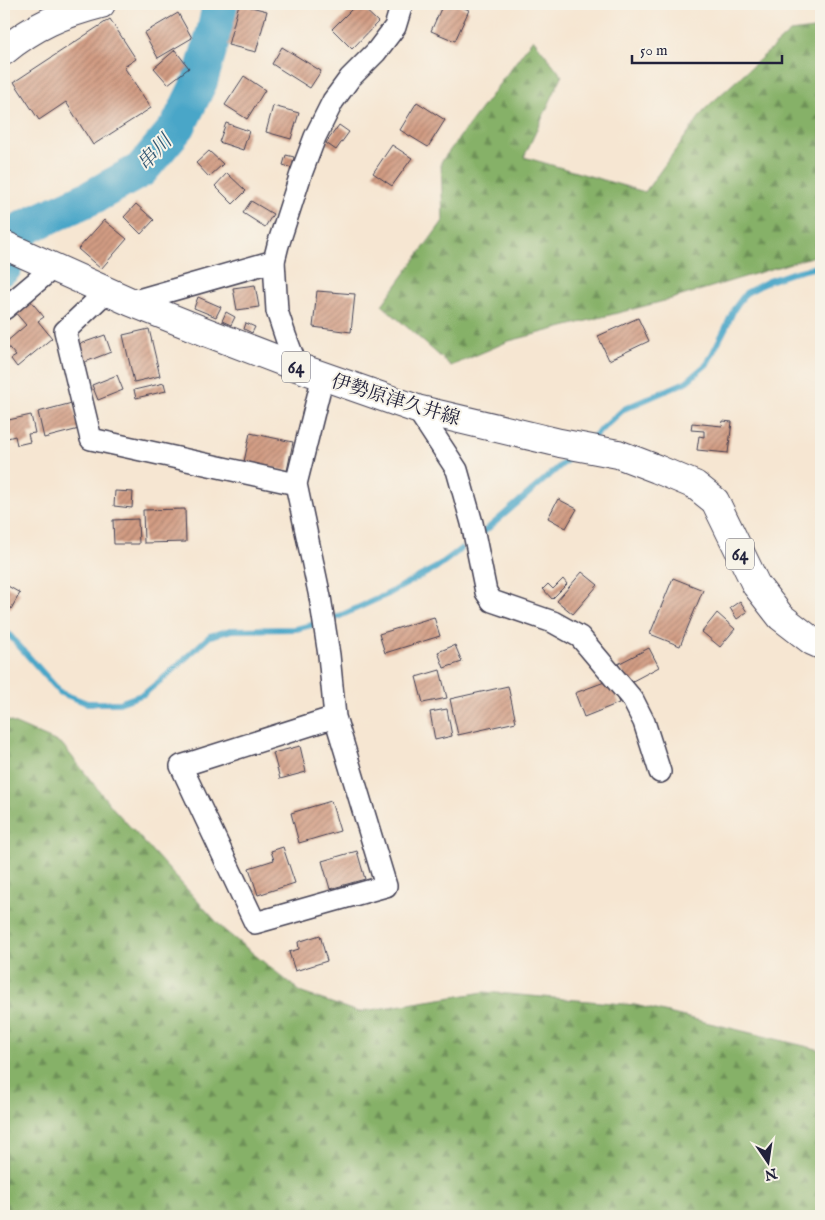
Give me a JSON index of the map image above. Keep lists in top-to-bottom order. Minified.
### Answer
{"streets":{"main road":["64","伊勢原津久井線"]},"water":["串川"],"scale_bar":"50 m","north":"bottom"}
